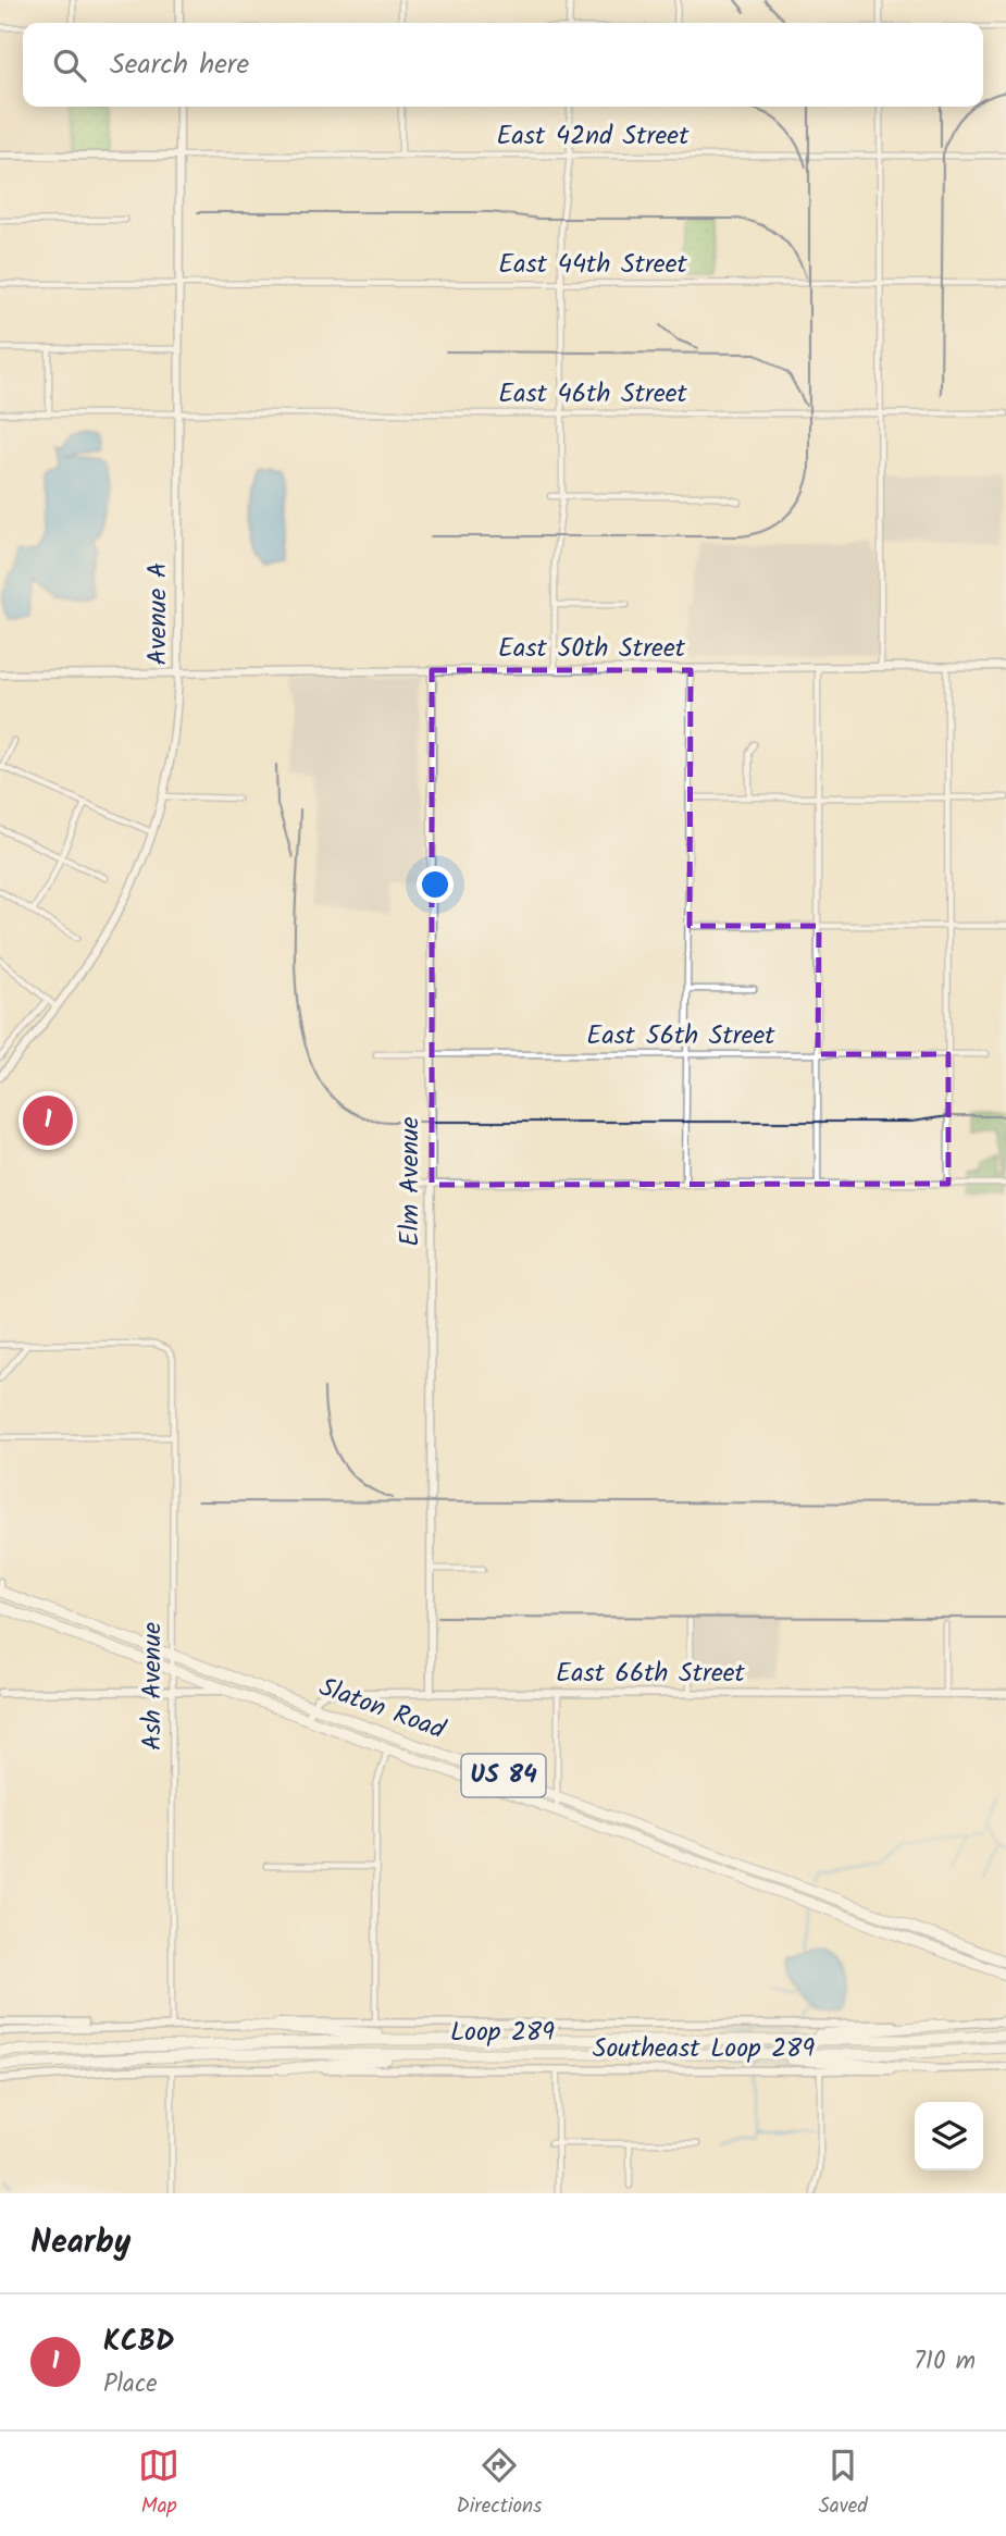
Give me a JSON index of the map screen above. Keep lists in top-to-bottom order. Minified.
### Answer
{"streets":{"highway":["Slaton Road","US 84","Loop 289"],"main road":["Avenue A","East 50th Street","Elm Avenue","East 66th Street","Southeast Loop 289"],"street":["East 42nd Street","East 44th Street","East 46th Street","East 56th Street","Ash Avenue"]},"crossings":[["East 42nd Street","Avenue A"],["East 44th Street","Avenue A"],["East 46th Street","Avenue A"],["Avenue A","East 50th Street"],["East 50th Street","Elm Avenue"],["East 56th Street","Elm Avenue"],["Elm Avenue","East 66th Street"],["East 66th Street","Slaton Road"],["Ash Avenue","Slaton Road"],["Ash Avenue","Southeast Loop 289"]],"page":{"search":"Search here","pins":"1","heading":"Nearby","list":[{"mark":"1","name":"KCBD","note":"Place","value":"710 m"}],"nav":["Map","Directions","Saved"]}}
